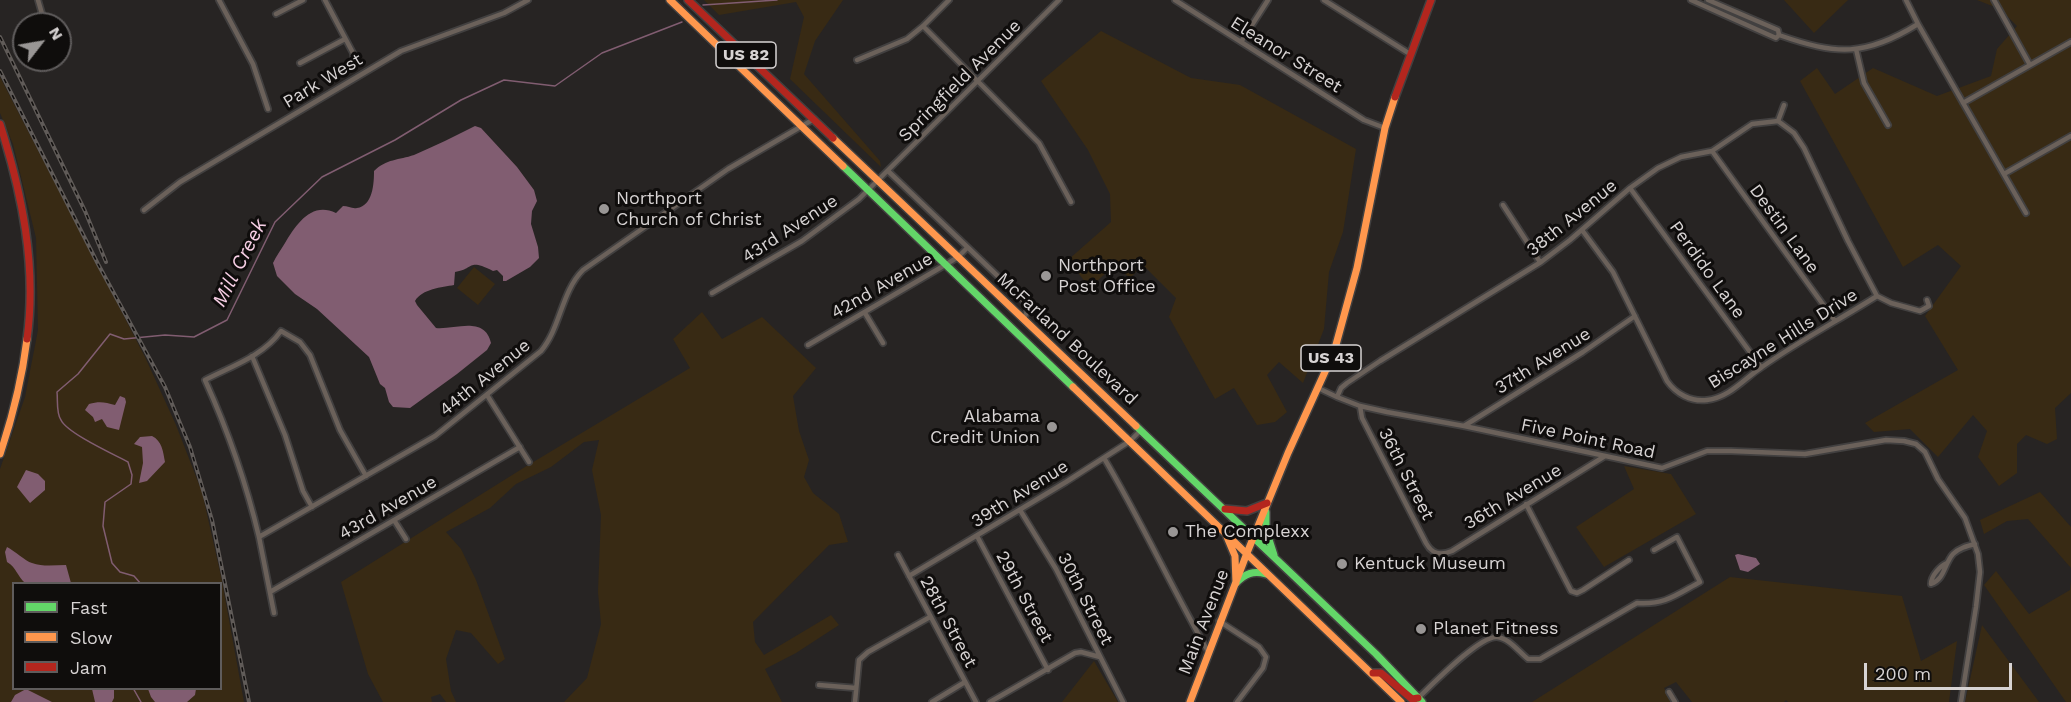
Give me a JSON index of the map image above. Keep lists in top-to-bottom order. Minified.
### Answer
{"streets":{"main road":["US 82","McFarland Boulevard","US 43","Main Avenue"],"street":["Eleanor Street","Park West","Springfield Avenue","38th Avenue","43rd Avenue","Destin Lane","Perdido Lane","42nd Avenue","Biscayne Hills Drive","37th Avenue","44th Avenue","Five Point Road","36th Street","39th Avenue","36th Avenue","29th Street","30th Street","28th Street"]},"crossings":[["Eleanor Street","US 43"],["Springfield Avenue","43rd Avenue"],["Springfield Avenue","McFarland Boulevard"],["38th Avenue","Destin Lane"],["38th Avenue","Perdido Lane"],["38th Avenue","Biscayne Hills Drive"],["38th Avenue","Five Point Road"],["43rd Avenue","McFarland Boulevard"],["Destin Lane","Biscayne Hills Drive"],["Perdido Lane","Biscayne Hills Drive"],["42nd Avenue","McFarland Boulevard"],["McFarland Boulevard","US 43"],["McFarland Boulevard","44th Avenue"],["McFarland Boulevard","39th Avenue"],["McFarland Boulevard","Main Avenue"],["Biscayne Hills Drive","37th Avenue"],["US 43","Main Avenue"],["37th Avenue","Five Point Road"],["Five Point Road","36th Street"],["Five Point Road","36th Avenue"],["36th Street","36th Avenue"],["39th Avenue","29th Street"],["39th Avenue","30th Street"],["39th Avenue","28th Street"]],"water":["Mill Creek"],"places":["Northport Church of Christ","Northport Post Office","Alabama Credit Union","The Complexx","Kentuck Museum","Planet Fitness"],"legend":["Fast","Slow","Jam"],"scale_bar":"200 m","north":"top right"}
